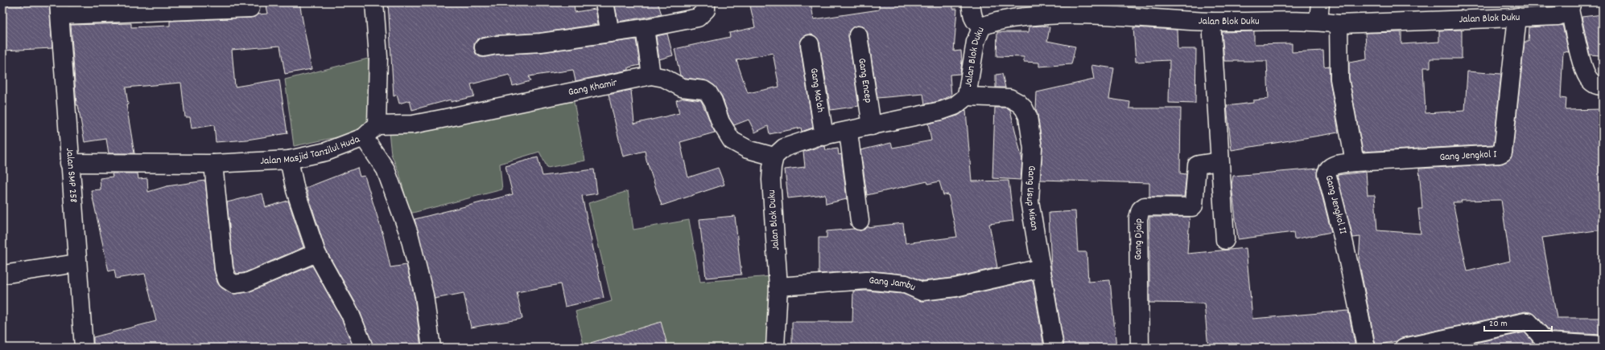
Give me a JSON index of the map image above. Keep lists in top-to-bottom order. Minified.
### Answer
{"streets":{"street":["Jalan Blok Duku","Gang Encep","Gang Khamir","Gang Ma'ah","Jalan Masjid Tanzilul Huda","Gang Jengkol I","Jalan SMP 258","Gang Usup Misan","Gang Jengkol II","Gang Djaip","Gang Jambu"]},"crossings":[["Jalan Blok Duku","Gang Encep"],["Jalan Blok Duku","Gang Khamir"],["Jalan Blok Duku","Gang Ma'ah"],["Jalan Blok Duku","Gang Jengkol I"],["Jalan Blok Duku","Gang Usup Misan"],["Jalan Blok Duku","Gang Jambu"],["Gang Khamir","Jalan Masjid Tanzilul Huda"],["Jalan Masjid Tanzilul Huda","Jalan SMP 258"],["Gang Jengkol I","Gang Jengkol II"],["Gang Usup Misan","Gang Jambu"]],"scale_bar":"20 m"}
